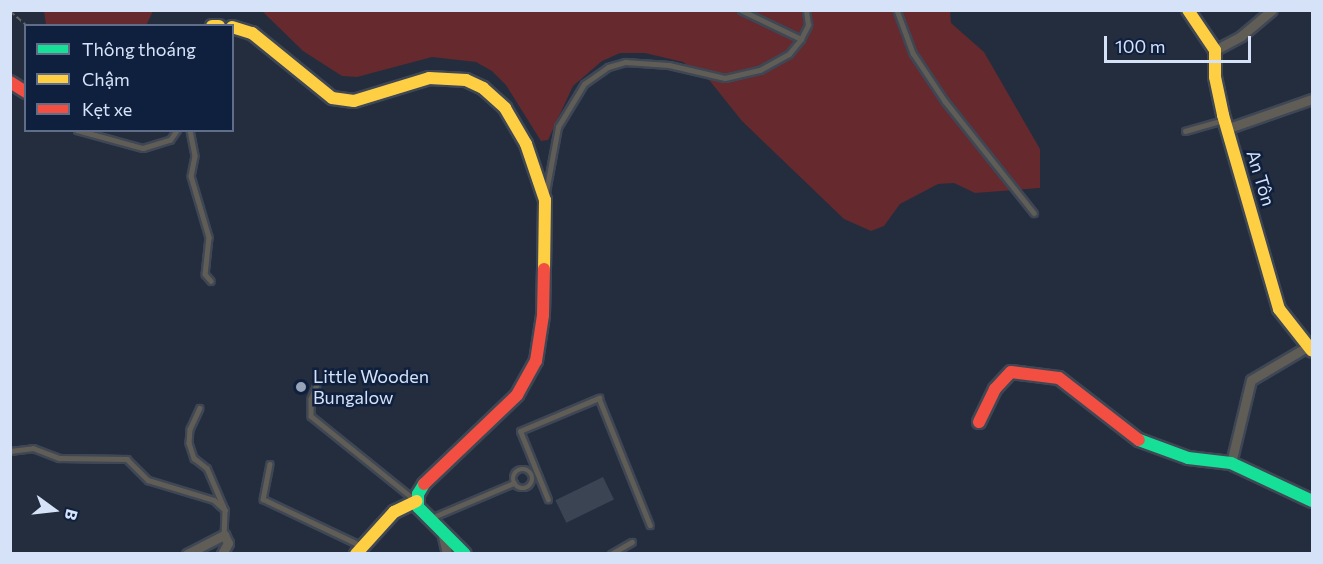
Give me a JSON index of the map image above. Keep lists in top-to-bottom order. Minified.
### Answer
{"streets":{"main road":["An Tôn"]},"places":["Little Wooden Bungalow"],"legend":["Thông thoáng","Chậm","Kẹt xe"],"scale_bar":"100 m","north":"right"}
